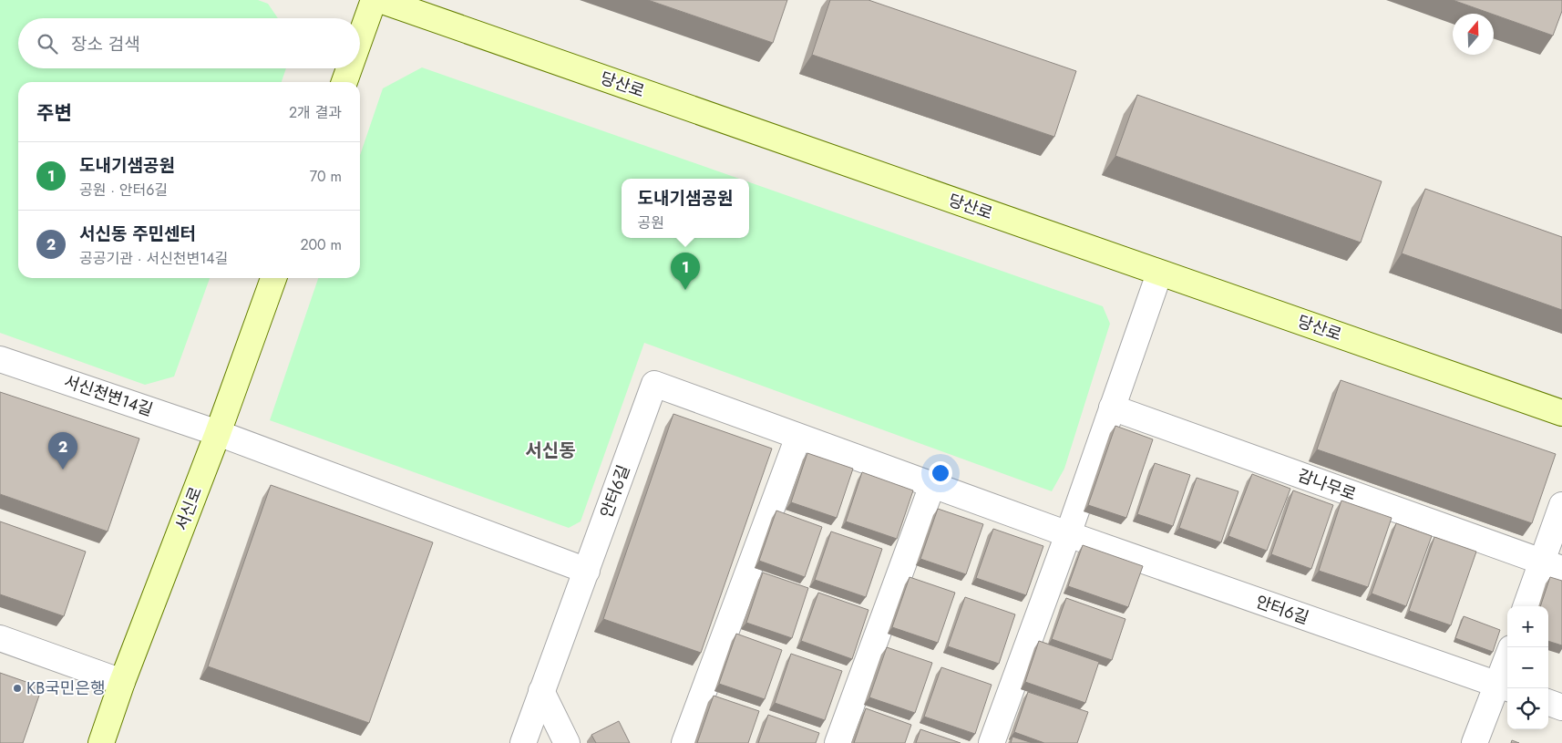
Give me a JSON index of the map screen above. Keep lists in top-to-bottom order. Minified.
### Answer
{"streets":{"street":["당산로","서신천변14길","감나무로","안터6길","서신로"]},"crossings":[["서신천변14길","안터6길"],["서신천변14길","서신로"]],"districts":["서신동"],"places":["KB국민은행"],"north":"top","page":{"search":"장소 검색","heading":["주변","2개 결과"],"list":[{"mark":"1","name":"도내기샘공원","note":"공원 · 안터6길","value":"70 m"},{"mark":"2","name":"서신동 주민센터","note":"공공기관 · 서신천변14길","value":"200 m"}],"popup":["도내기샘공원","공원"],"pins":["1","2"],"map_buttons":["+","−"]}}
